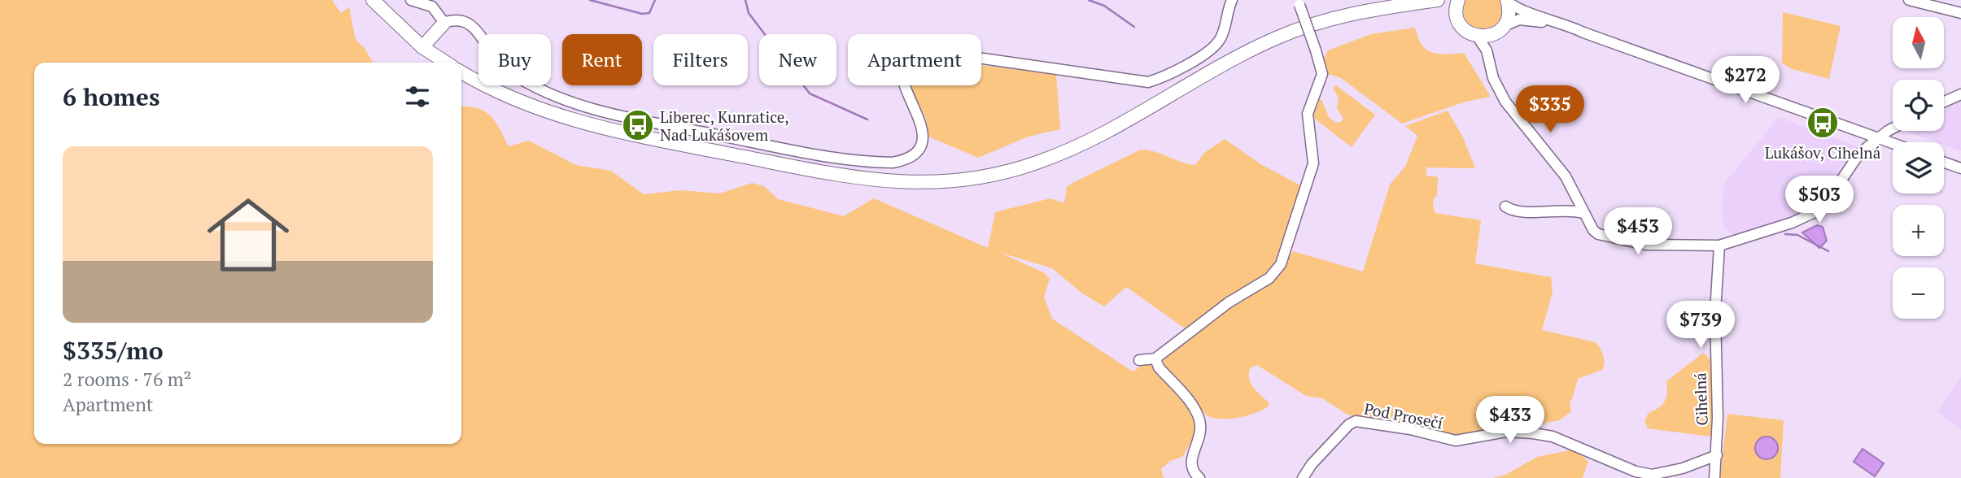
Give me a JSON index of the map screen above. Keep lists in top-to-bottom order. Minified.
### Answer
{"streets":{"street":["Cihelná","Pod Prosečí"]},"crossings":[["Cihelná","Pod Prosečí"]],"places":{"bus stop":["Lukášov, Cihelná","Liberec, Kunratice, Nad Lukášovem"]},"north":"top","page":{"map_buttons":["+","−"],"chip":["Buy","Rent","Filters","New","Apartment"],"price":["$272","$335","$503","$453","$739","$433"],"heading":"6 homes","list":[{"name":"$335/mo","note":"2 rooms · 76 m² · Apartment"}]}}
